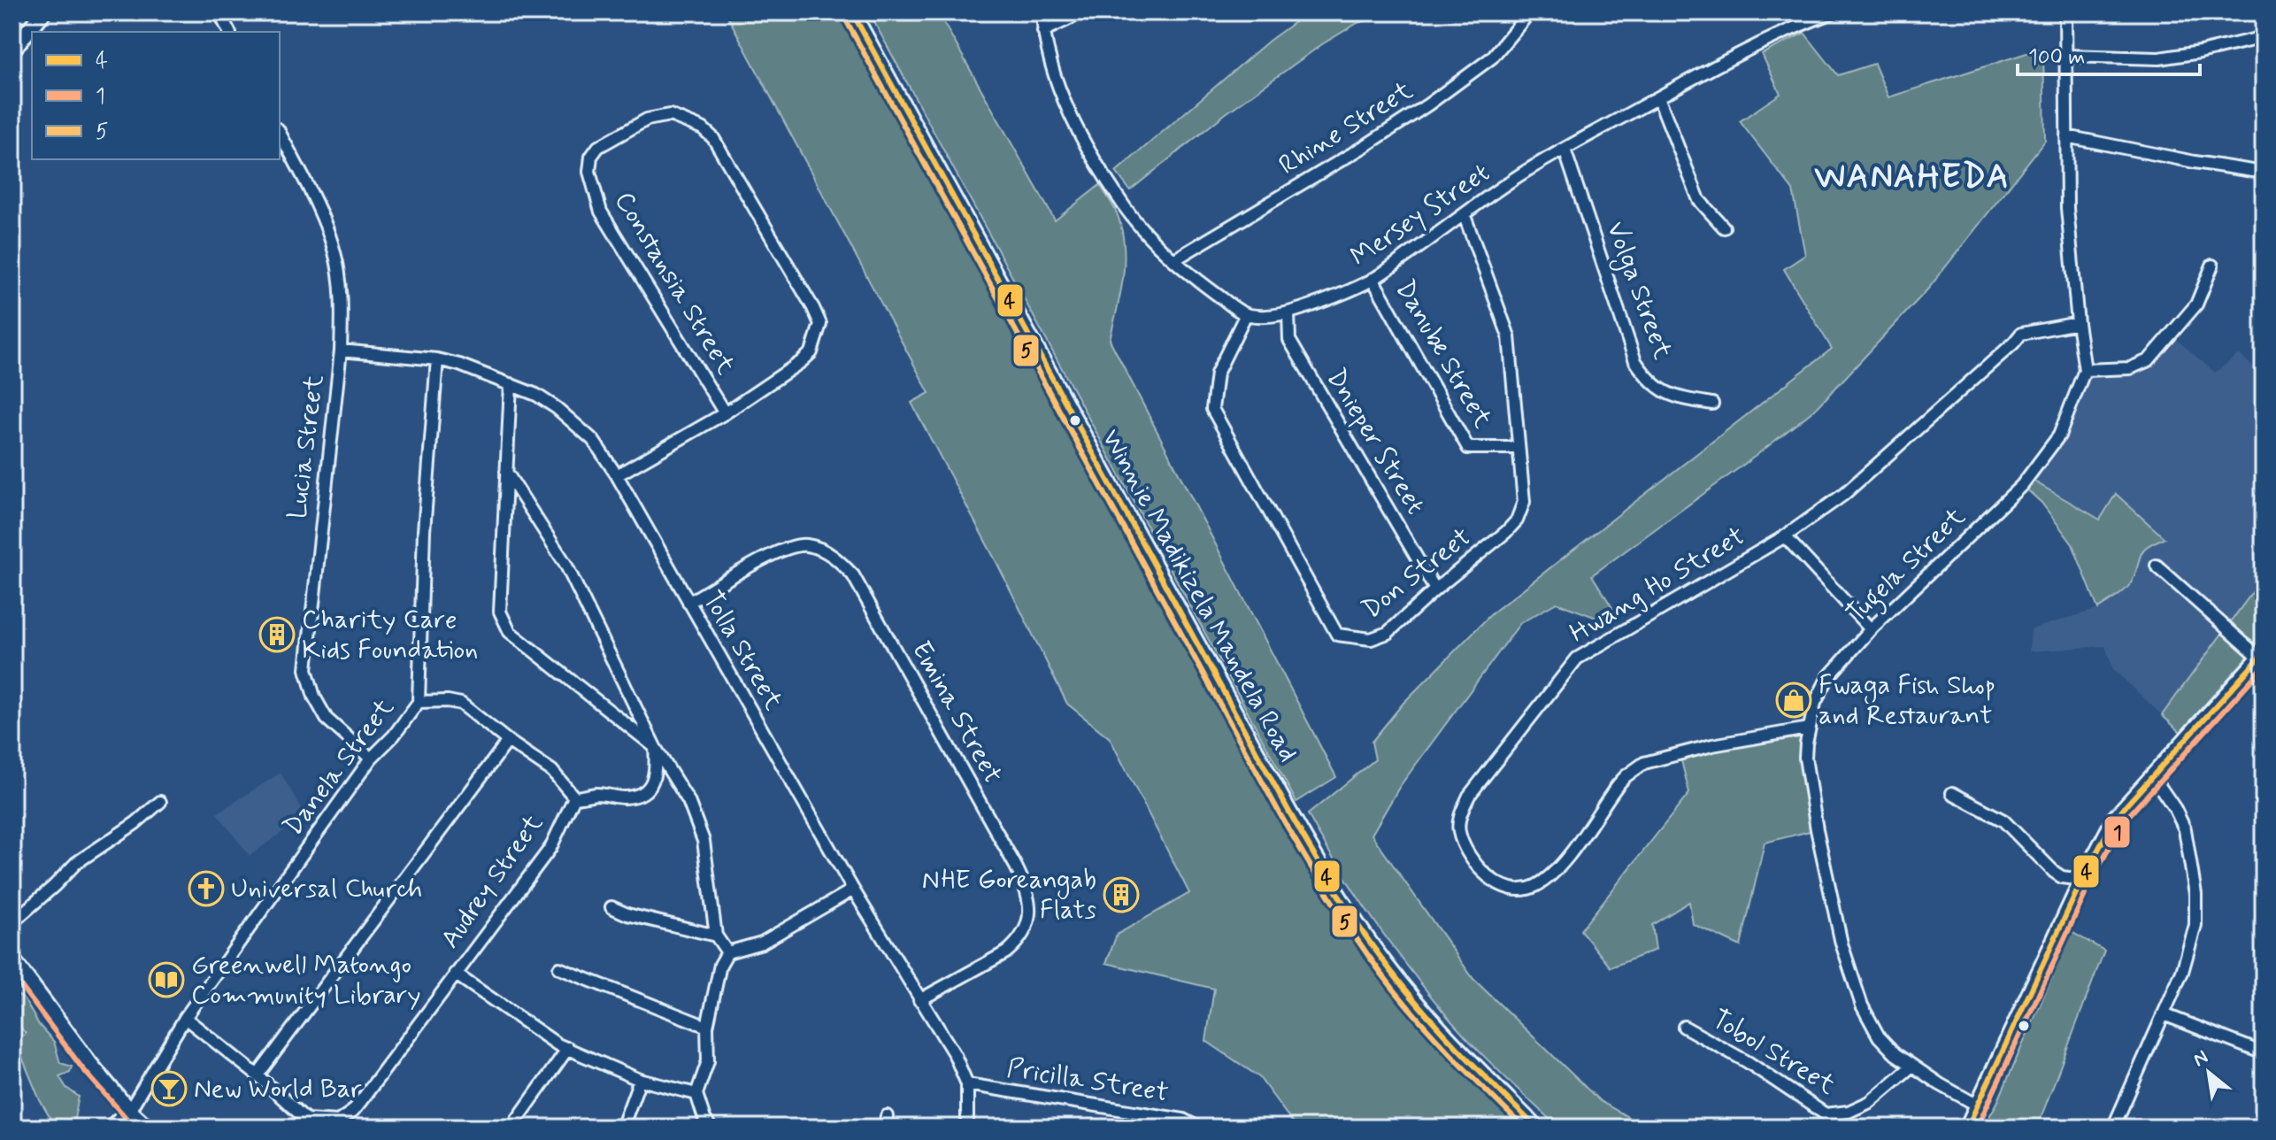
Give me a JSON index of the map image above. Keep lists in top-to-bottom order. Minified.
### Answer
{"streets":{"main road":["Winnie Madikizela Mandela Road"],"street":["Rhine Street","Mersey Street","Constansia Street","Volga Street","Danube Street","Dnieper Street","Lucia Street","Tugela Street","Don Street","Hwang Ho Street","Tolla Street","Emina Street","Danela Street","Audrey Street","Tobol Street","Pricilla Street"]},"crossings":[["Mersey Street","Volga Street"],["Mersey Street","Danube Street"],["Mersey Street","Dnieper Street"],["Mersey Street","Don Street"],["Constansia Street","Tolla Street"],["Danube Street","Don Street"],["Dnieper Street","Don Street"],["Lucia Street","Tolla Street"],["Lucia Street","Danela Street"],["Tugela Street","Hwang Ho Street"],["Tugela Street","Tobol Street"],["Tolla Street","Emina Street"],["Tolla Street","Danela Street"],["Tolla Street","Pricilla Street"],["Danela Street","Audrey Street"]],"districts":["WANAHEDA"],"places":{"building":["Charity Care Kids Foundation","NHE Goreangab Flats"],"shop":["Fwaga Fish Shop and Restaurant"],"church":["Universal Church"],"library":["Greenwell Matongo Community Library"],"bar":["New World Bar"]},"lines":["transit line 4","transit line 5","transit line 1"],"legend":["4","1","5"],"scale_bar":"100 m","north":"top left"}
